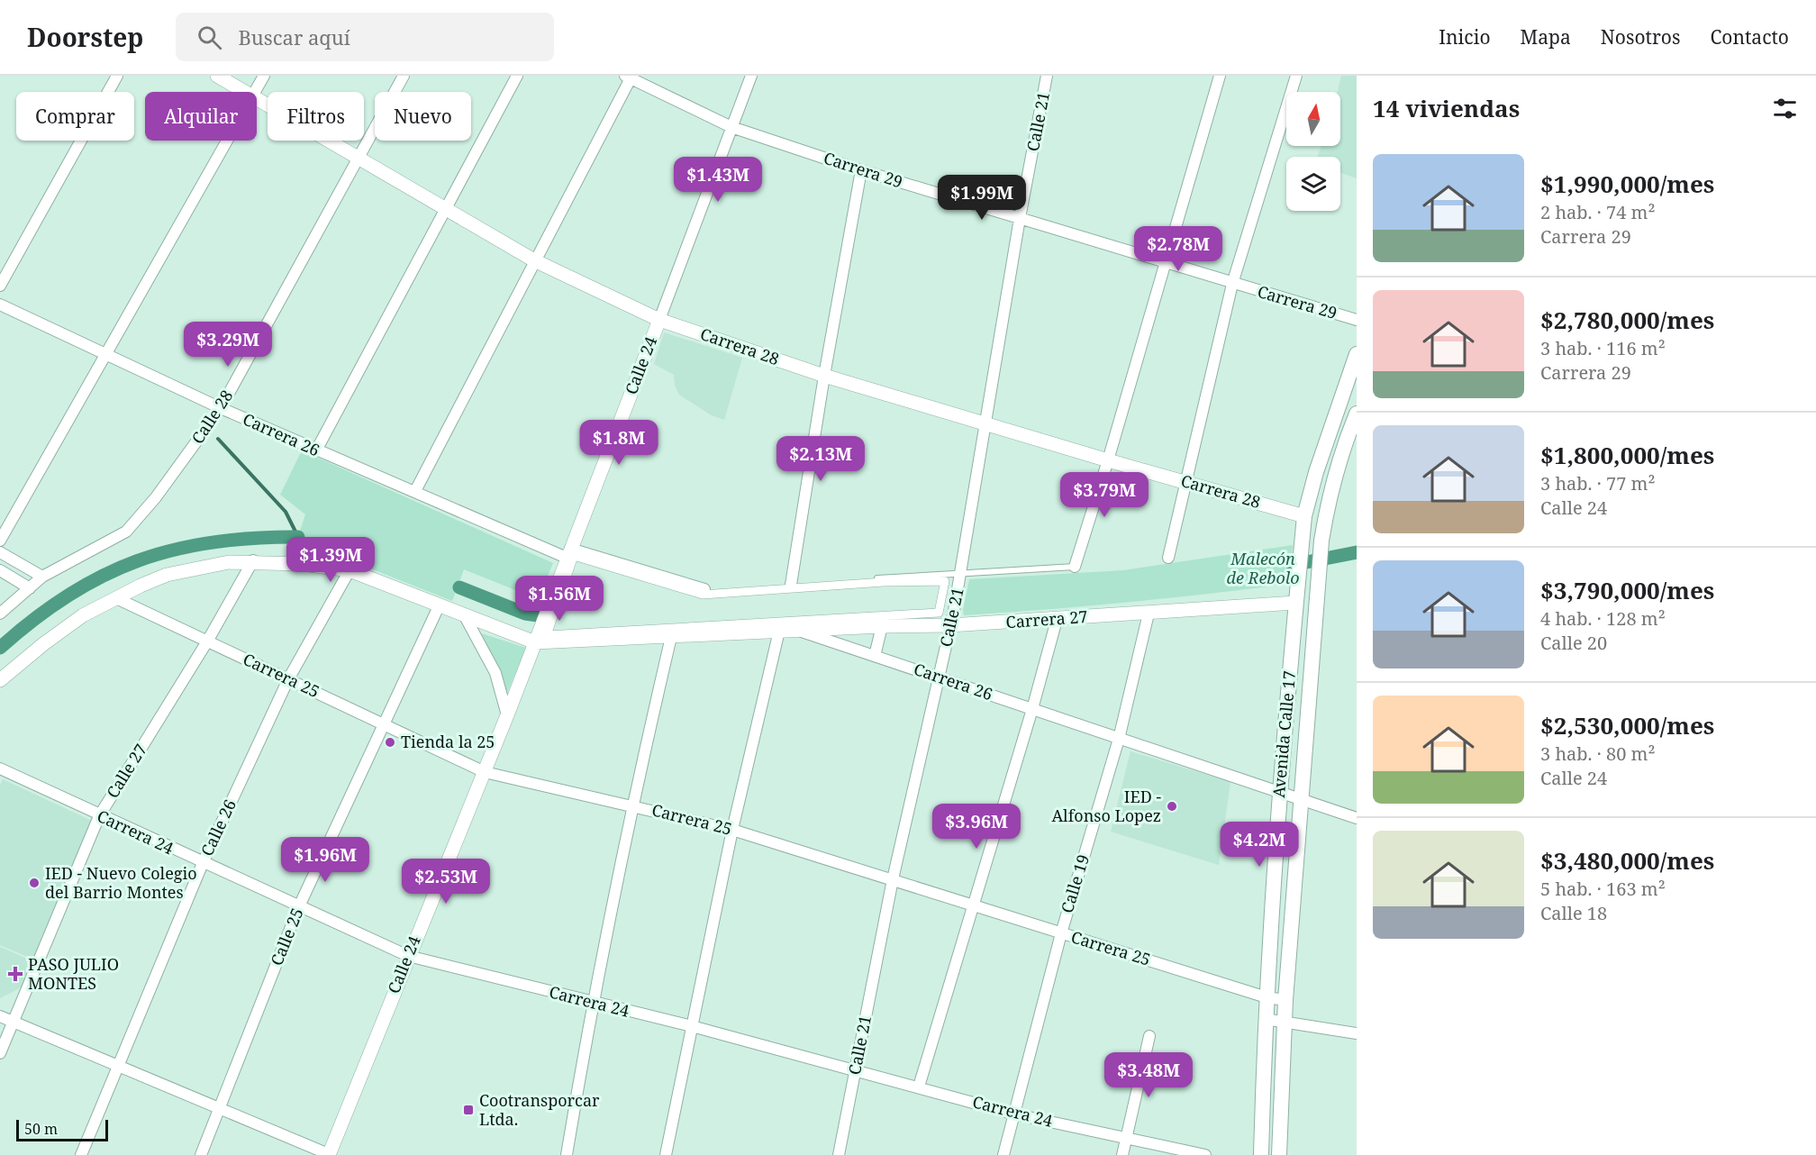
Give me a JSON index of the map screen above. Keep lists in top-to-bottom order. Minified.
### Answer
{"streets":{"main road":["Avenida Calle 17"],"street":["Calle 21","Carrera 29","Carrera 28","Calle 24","Calle 28","Carrera 26","Carrera 27","Carrera 25","Calle 27","Calle 26","Carrera 24","Calle 19","Calle 25"]},"crossings":[["Calle 21","Carrera 29"],["Calle 21","Carrera 28"],["Calle 21","Carrera 26"],["Calle 21","Carrera 27"],["Calle 21","Carrera 25"],["Calle 21","Carrera 24"],["Carrera 29","Calle 24"],["Carrera 28","Calle 24"],["Carrera 28","Calle 28"],["Carrera 28","Avenida Calle 17"],["Calle 24","Carrera 26"],["Calle 24","Carrera 25"],["Calle 24","Carrera 24"],["Calle 28","Carrera 26"],["Carrera 26","Carrera 27"],["Carrera 26","Avenida Calle 17"],["Carrera 26","Calle 19"],["Carrera 27","Avenida Calle 17"],["Carrera 27","Calle 19"],["Carrera 25","Avenida Calle 17"],["Carrera 25","Calle 27"],["Carrera 25","Calle 26"],["Carrera 25","Calle 19"],["Carrera 25","Calle 25"],["Calle 27","Carrera 24"],["Calle 26","Carrera 24"],["Carrera 24","Calle 19"],["Carrera 24","Calle 25"]],"parks":["Malecón de Rebolo"],"places":{"other":["Tienda la 25","IED - Alfonso Lopez","IED - Nuevo Colegio del Barrio Montes"],"health":["PASO JULIO MONTES"],"transit":["Cootransporcar Ltda."]},"scale_bar":"50 m","north":"top","page":{"header":"Doorstep","search":"Buscar aquí","nav":["Inicio","Mapa","Nosotros","Contacto"],"heading":"14 viviendas","chip":["Comprar","Alquilar","Filtros","Nuevo"],"list":[{"name":"$1,990,000/mes","note":"2 hab. · 74 m² · Carrera 29"},{"name":"$2,780,000/mes","note":"3 hab. · 116 m² · Carrera 29"},{"name":"$1,800,000/mes","note":"3 hab. · 77 m² · Calle 24"},{"name":"$3,790,000/mes","note":"4 hab. · 128 m² · Calle 20"},{"name":"$2,530,000/mes","note":"3 hab. · 80 m² · Calle 24"},{"name":"$3,480,000/mes","note":"5 hab. · 163 m² · Calle 18"}],"price":["$1.43M","$1.99M","$2.78M","$3.29M","$1.8M","$2.13M","$3.79M","$1.39M","$1.56M","$3.96M","$4.2M","$1.96M","$2.53M","$3.48M"],"scale":"50 m"}}
